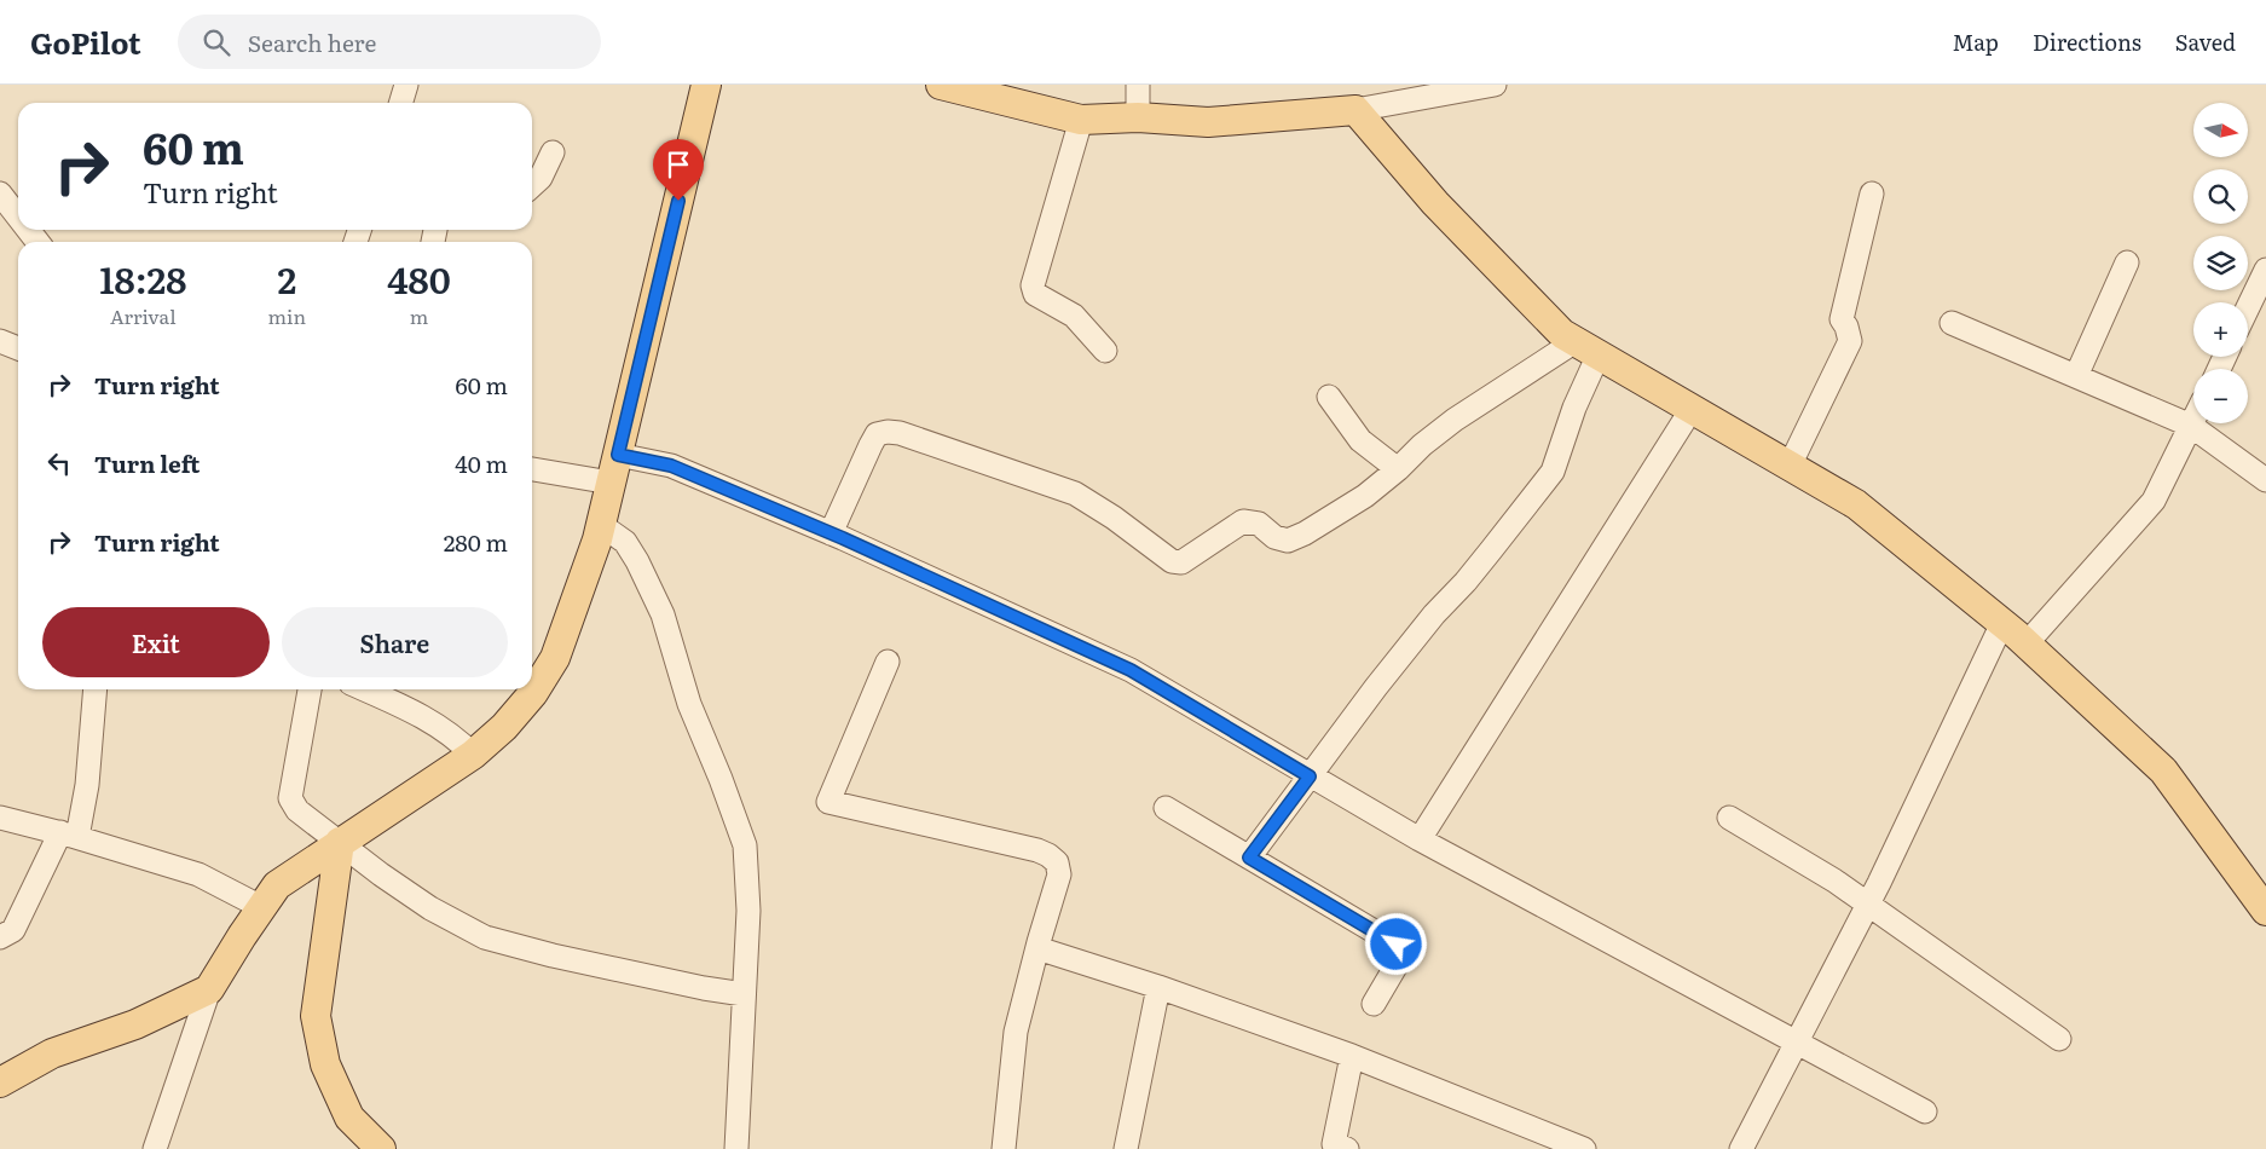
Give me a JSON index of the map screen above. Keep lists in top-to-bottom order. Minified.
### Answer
{"north":"right","page":{"header":"GoPilot","search":"Search here","nav":["Map","Directions","Saved"],"map_buttons":["+","−"],"turn":["60 m","Turn right"],"eta":["18:28","Arrival","2","min","480","m"],"list":[{"name":"Turn right","value":"60 m"},{"name":"Turn left","value":"40 m"},{"name":"Turn right","value":"280 m"}],"buttons":["Exit","Share"]}}
